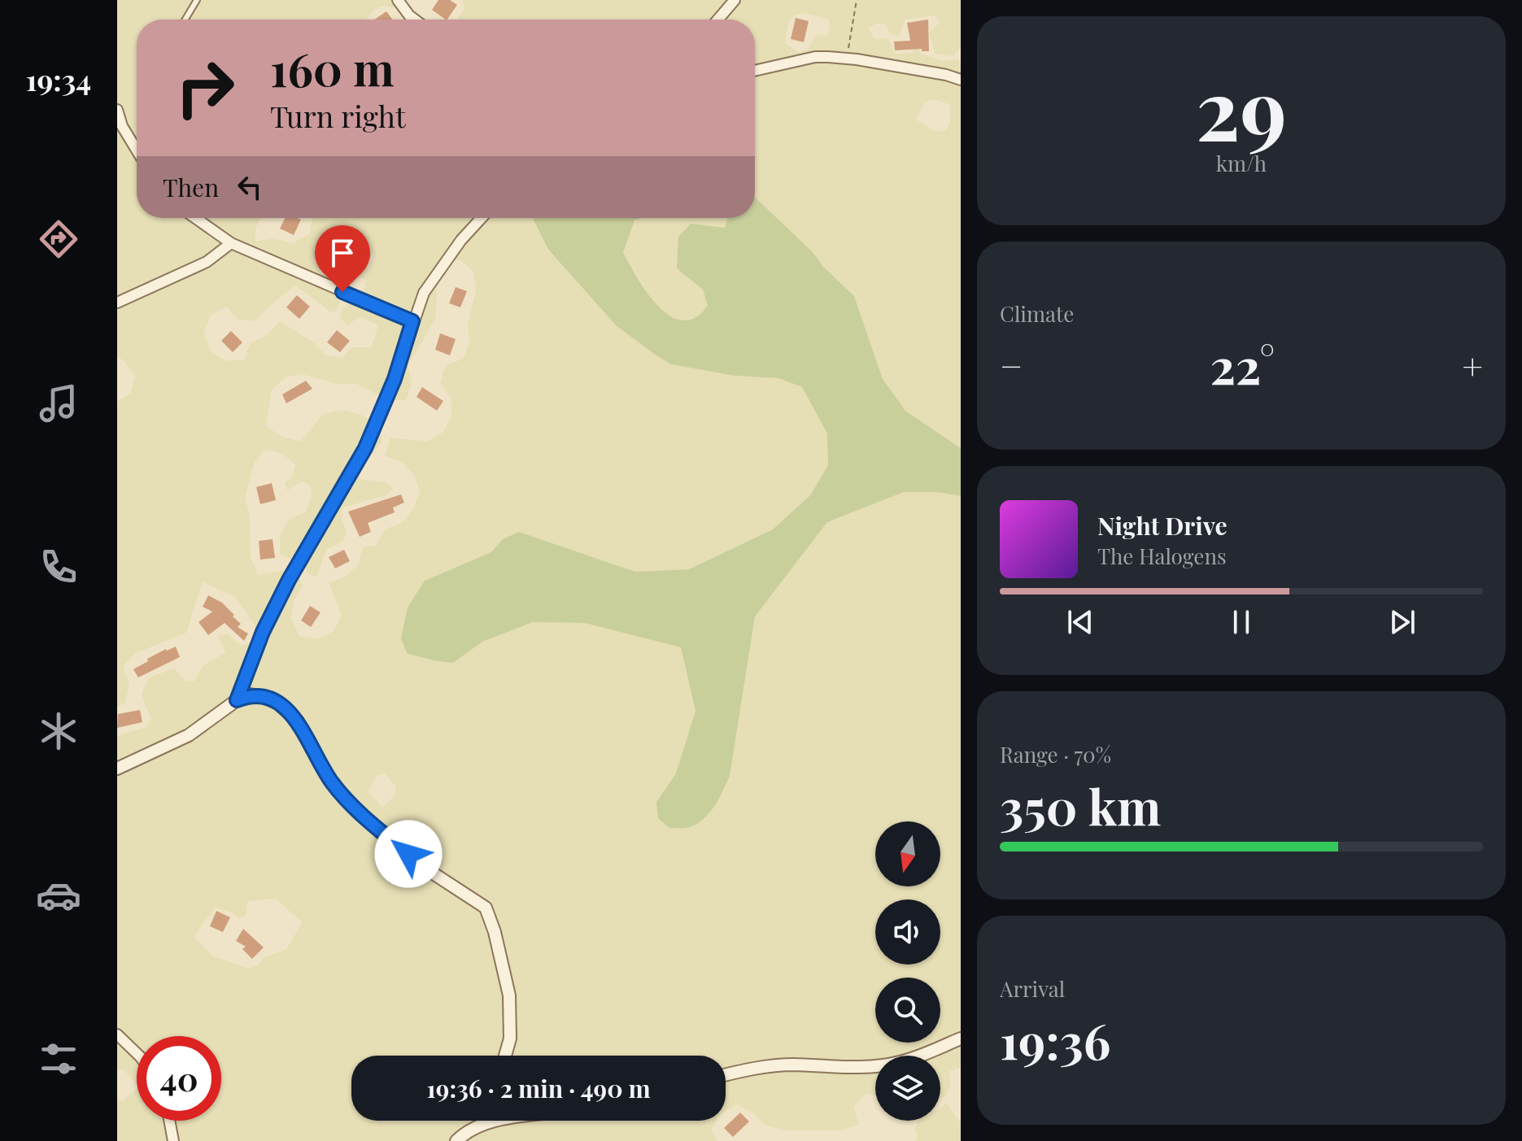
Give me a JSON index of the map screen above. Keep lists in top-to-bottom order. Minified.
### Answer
{"north":"bottom","page":{"tabs":"19:34","tile":[["29","km/h"],"Climate",["Range · 70%","350 km"],["Arrival","19:36"]],"turn":["160 m","Turn right"],"then":"Then","heat":["−","22°","+"],"song":["Night Drive","The Halogens"],"limit":"40","trip":"19:36 · 2 min · 490 m"}}
